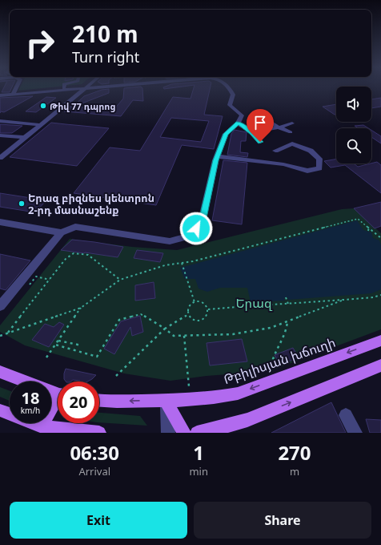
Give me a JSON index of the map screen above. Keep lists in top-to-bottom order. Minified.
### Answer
{"streets":{"main road":["Թբիլիսյան խճուղի"]},"parks":["Երազ"],"places":["Թիվ 77 դպրոց","Երազ բիզնես կենտրոն 2-րդ մասնաշենք"],"page":{"turn":["210 m","Turn right"],"speed":"18 km/h","limit":"20","eta":["06:30","Arrival","1","min","270","m"],"buttons":["Exit","Share"]}}
